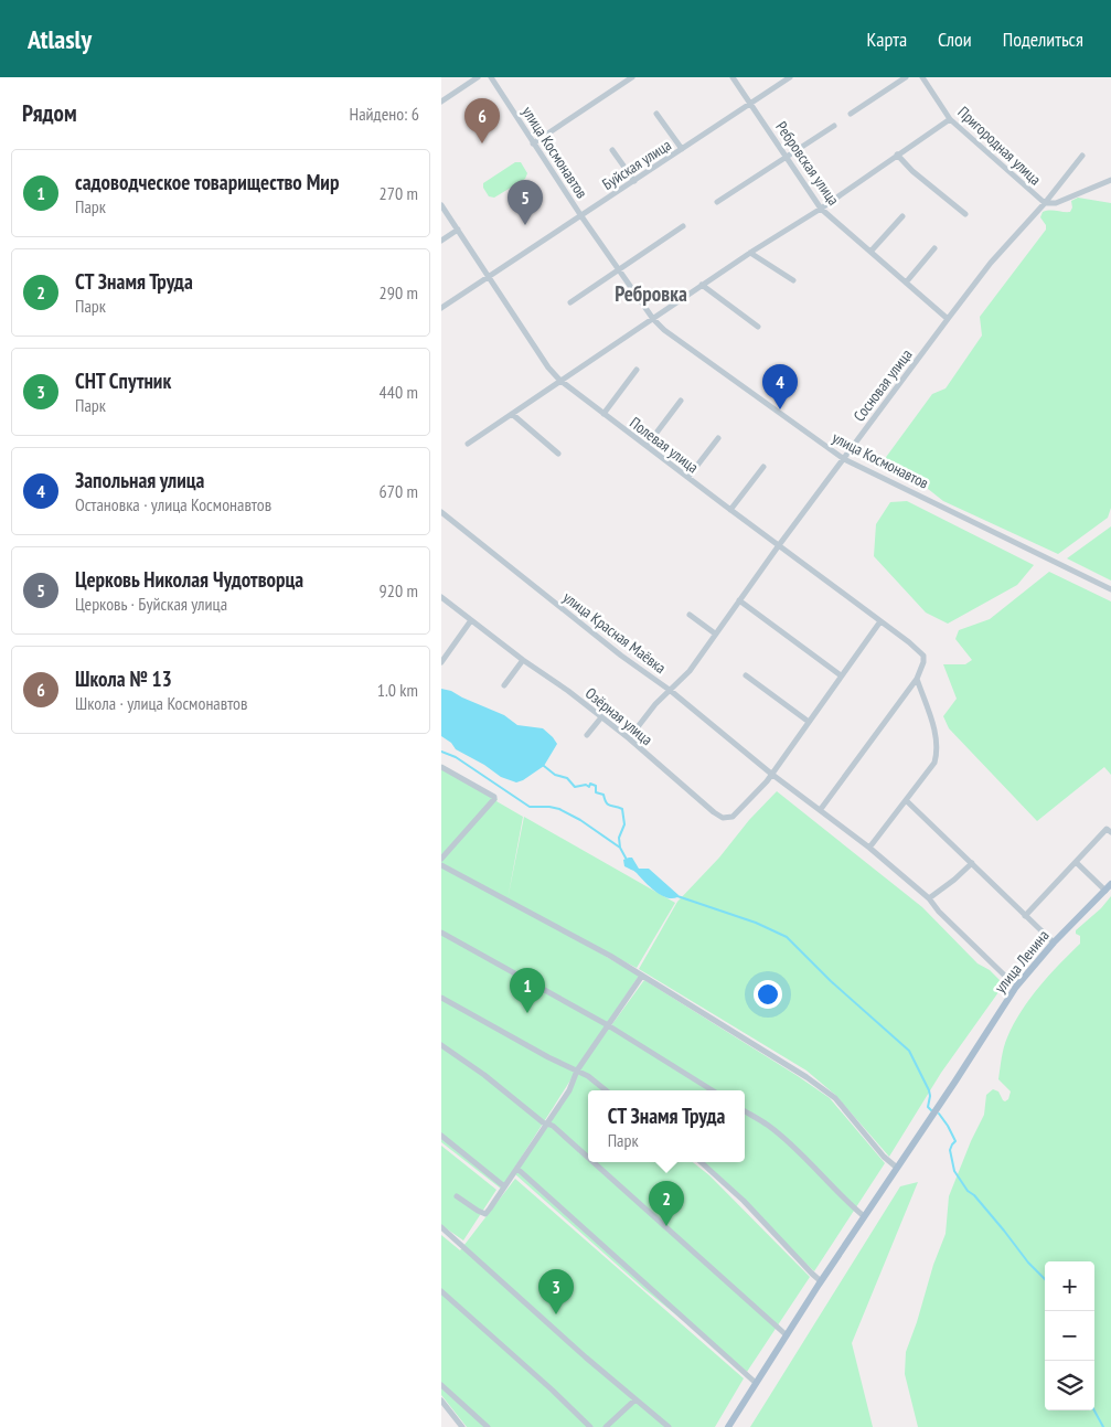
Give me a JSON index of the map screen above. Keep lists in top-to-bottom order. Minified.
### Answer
{"streets":{"main road":["улица Ленина"],"street":["Пригородная улица","улица Космонавтов","Ребровская улица","Буйская улица","Сосновая улица","Полевая улица","улица Красная Маёвка","Озёрная улица"]},"crossings":[["Пригородная улица","Сосновая улица"],["улица Космонавтов","Буйская улица"],["улица Космонавтов","Сосновая улица"],["Ребровская улица","Буйская улица"],["Ребровская улица","Сосновая улица"],["Буйская улица","Полевая улица"],["Сосновая улица","Полевая улица"],["Сосновая улица","улица Красная Маёвка"],["Сосновая улица","Озёрная улица"],["улица Красная Маёвка","Озёрная улица"],["улица Красная Маёвка","улица Ленина"]],"districts":["Ребровка"],"page":{"header":"Atlasly","nav":["Карта","Слои","Поделиться"],"heading":["Рядом","Найдено: 6"],"pins":["6","5","4","1","2","3"],"list":[{"mark":"1","name":"садоводческое товарищество Мир","note":"Парк","value":"270 m"},{"mark":"2","name":"СТ Знамя Труда","note":"Парк","value":"290 m"},{"mark":"3","name":"СНТ Спутник","note":"Парк","value":"440 m"},{"mark":"4","name":"Запольная улица","note":"Остановка · улица Космонавтов","value":"670 m"},{"mark":"5","name":"Церковь Николая Чудотворца","note":"Церковь · Буйская улица","value":"920 m"},{"mark":"6","name":"Школа № 13","note":"Школа · улица Космонавтов","value":"1.0 km"}],"popup":["СТ Знамя Труда","Парк"],"map_buttons":["+","−"]}}
